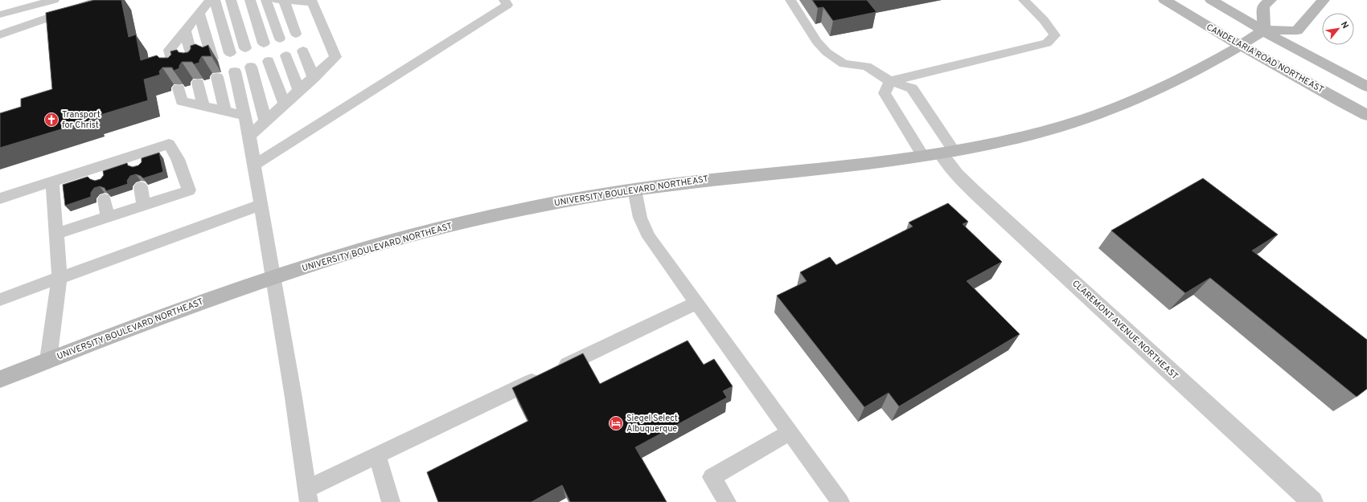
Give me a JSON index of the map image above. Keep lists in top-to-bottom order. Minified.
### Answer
{"streets":{"main road":["CANDELARIA ROAD NORTHEAST","UNIVERSITY BOULEVARD NORTHEAST"],"street":["CLAREMONT AVENUE NORTHEAST"]},"crossings":[["CANDELARIA ROAD NORTHEAST","UNIVERSITY BOULEVARD NORTHEAST"],["UNIVERSITY BOULEVARD NORTHEAST","CLAREMONT AVENUE NORTHEAST"]],"places":{"church":["Transport for Christ"],"hotel":["Siegel Select Albuquerque"]},"north":"top right"}
